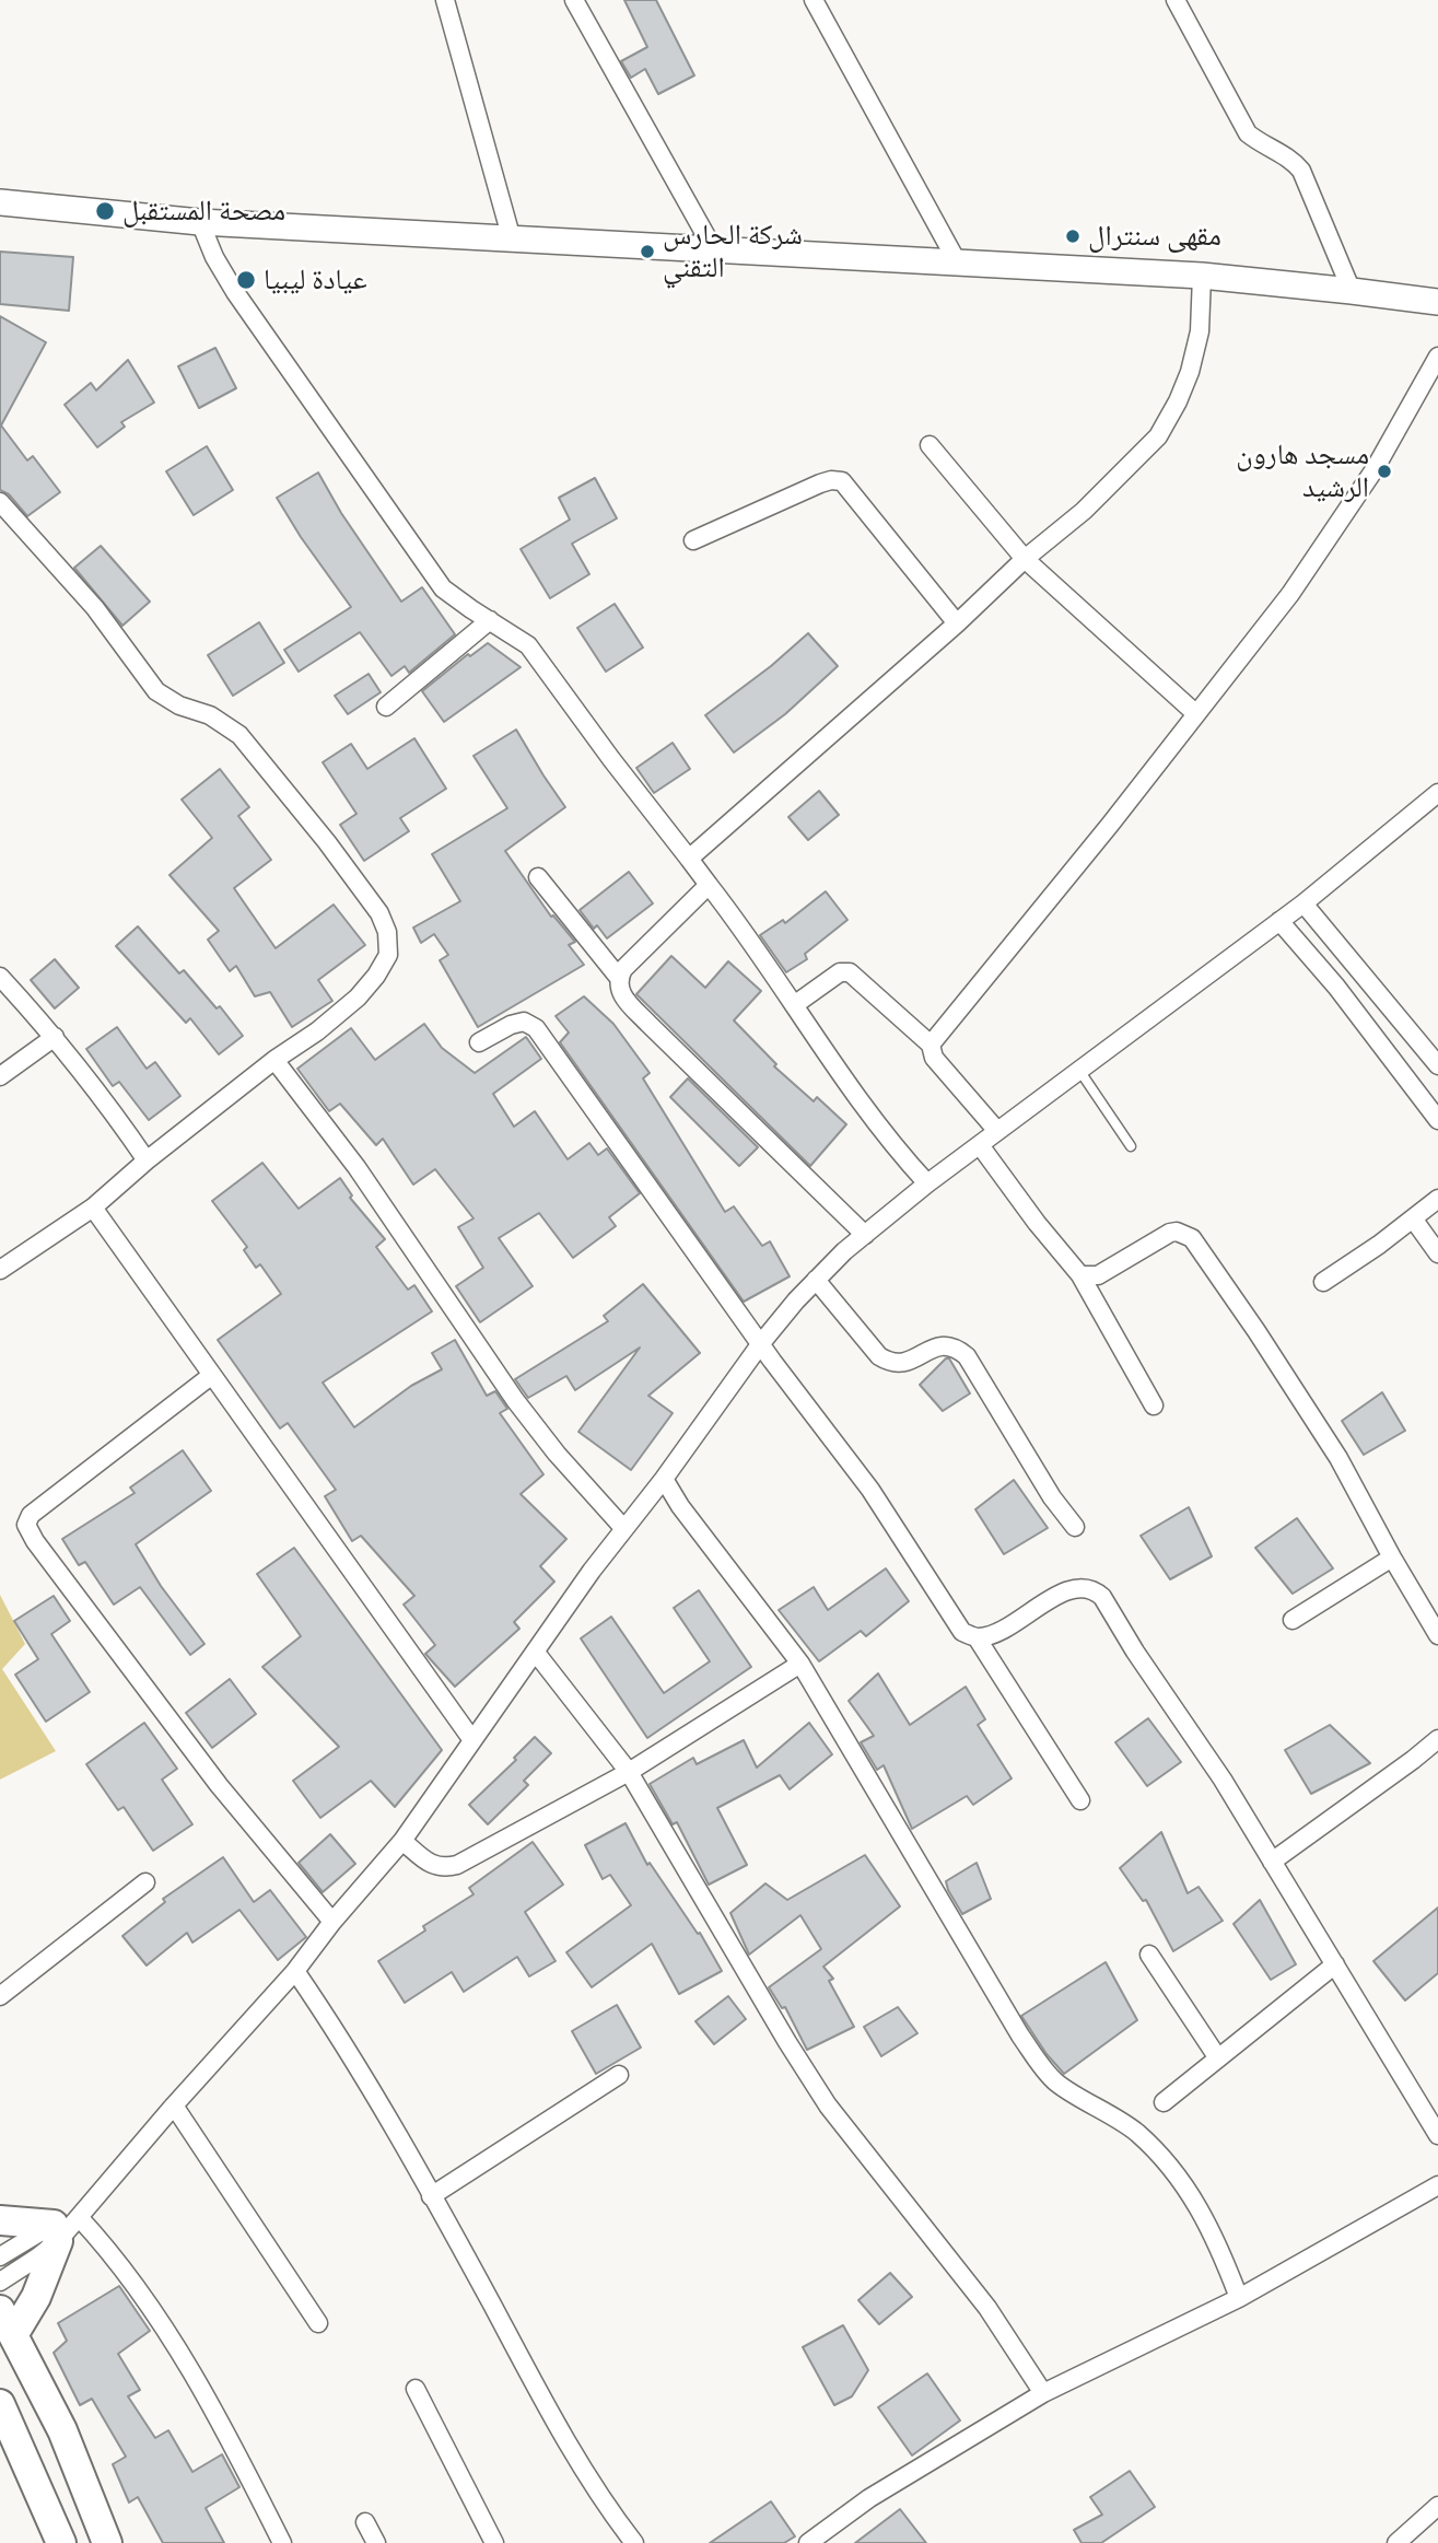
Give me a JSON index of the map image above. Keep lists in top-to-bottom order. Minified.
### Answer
{"places":["مصحة المستقبل","مقهى سنترال","شركة الحارس التقني","عيادة ليبيا","مسجد هارون الرشيد"]}
